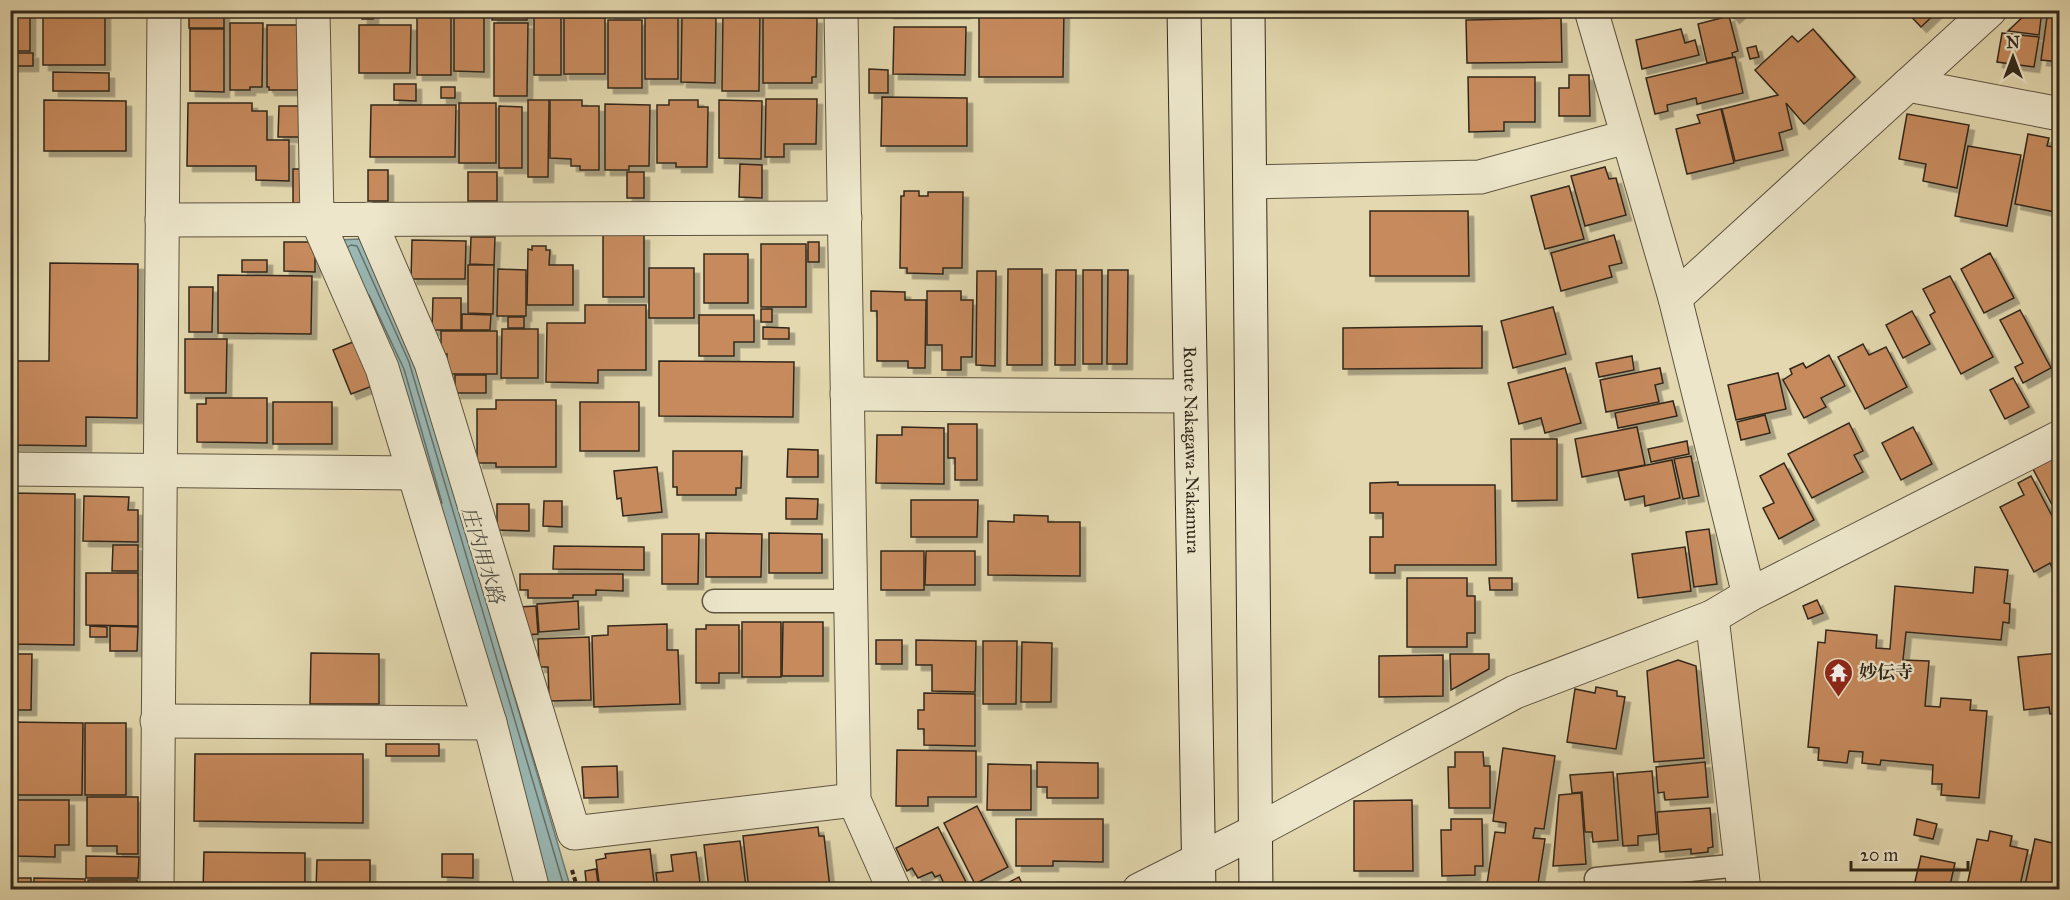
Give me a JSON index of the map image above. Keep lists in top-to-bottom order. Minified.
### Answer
{"streets":{"street":["Route Nakagawa-Nakamura"]},"water":["庄内用水路"],"places":{"temple":["妙伝寺"]},"scale_bar":"20 m","north":"top"}
